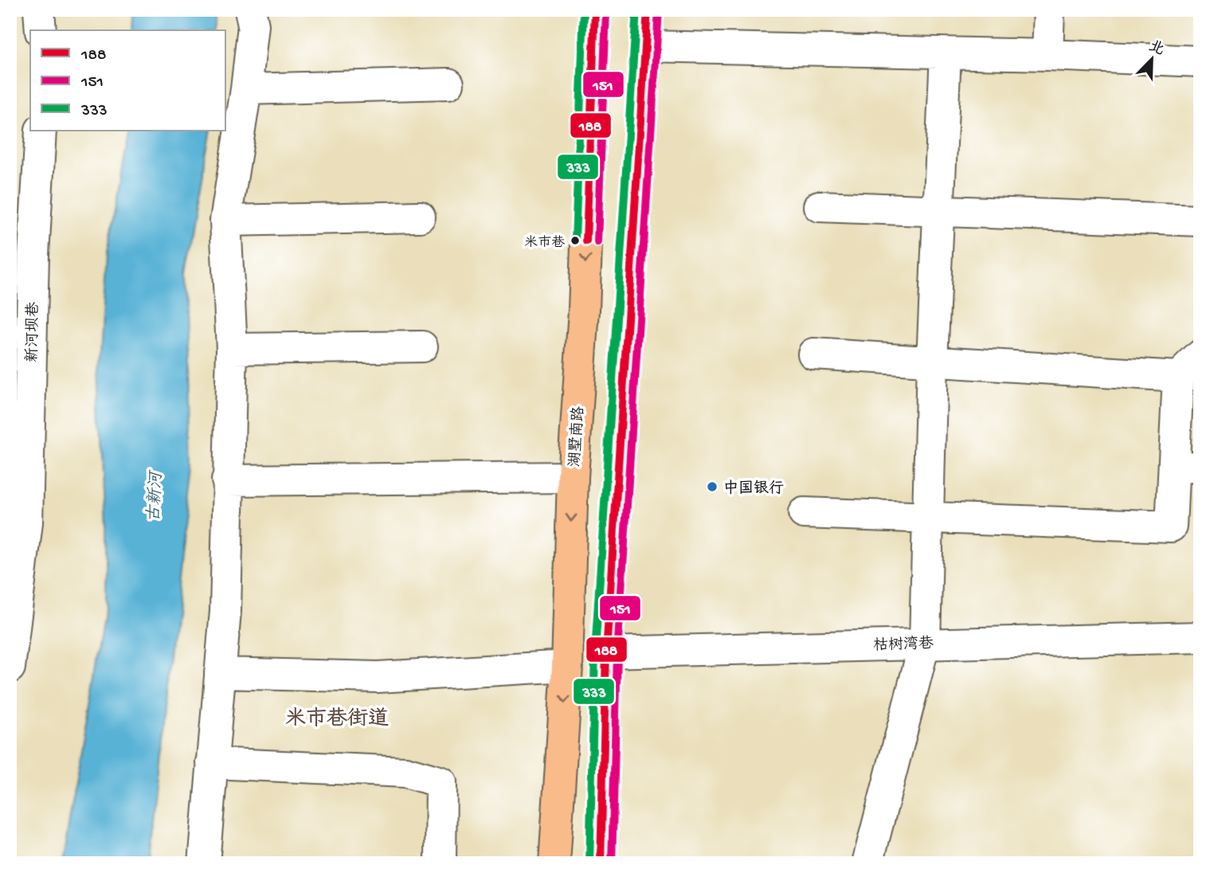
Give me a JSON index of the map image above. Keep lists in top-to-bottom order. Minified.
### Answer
{"streets":{"main road":["湖墅南路"],"street":["新河坝巷","枯树湾巷"]},"districts":["米市巷街道"],"water":["古新河"],"places":["米市巷","中国银行"],"lines":["transit line 188","transit line 333","transit line 151"],"legend":["188","151","333"],"north":"top right"}
